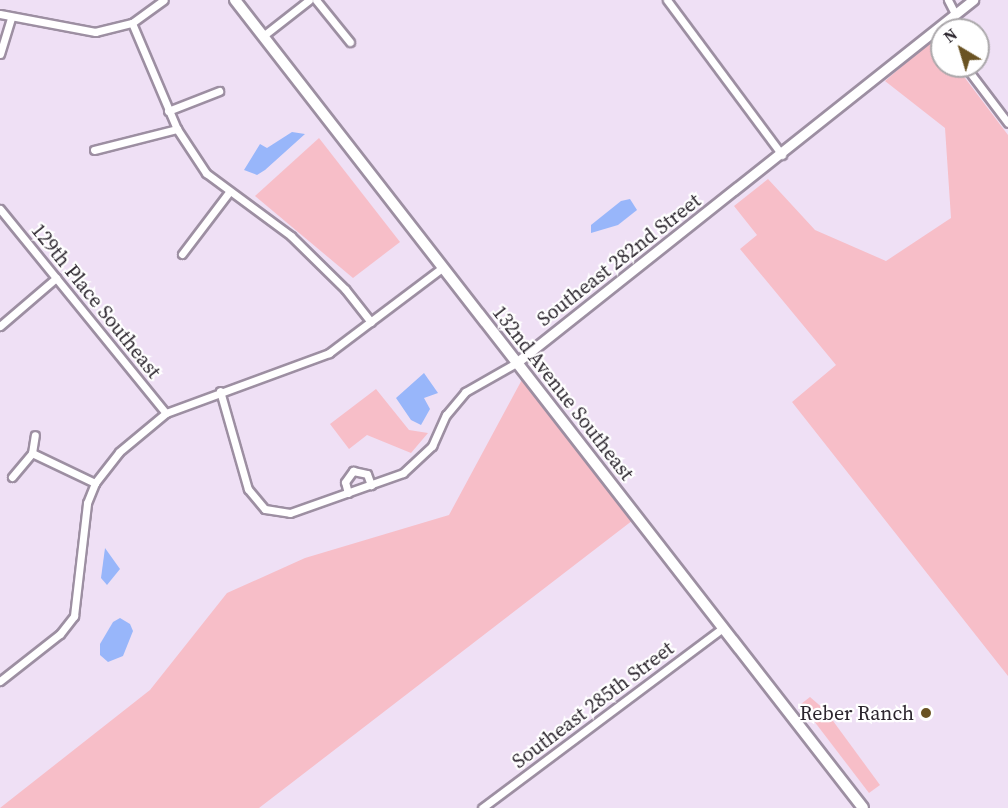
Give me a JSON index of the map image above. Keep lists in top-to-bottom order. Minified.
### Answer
{"streets":{"main road":["132nd Avenue Southeast"],"street":["Southeast 282nd Street","129th Place Southeast","Southeast 285th Street"]},"crossings":[["Southeast 282nd Street","132nd Avenue Southeast"],["132nd Avenue Southeast","Southeast 285th Street"]],"places":["Reber Ranch"],"north":"top left"}
